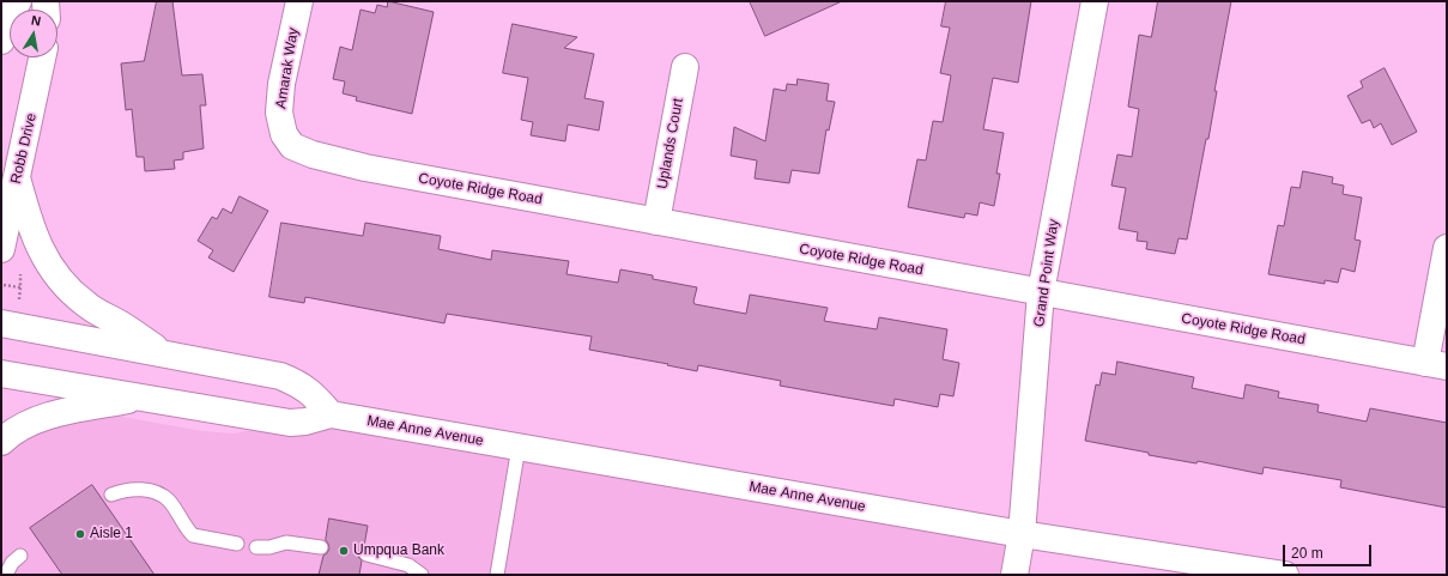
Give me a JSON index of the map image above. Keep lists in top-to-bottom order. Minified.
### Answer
{"streets":{"main road":["Amarak Way","Uplands Court","Robb Drive","Coyote Ridge Road","Grand Point Way","Mae Anne Avenue"]},"crossings":[["Amarak Way","Coyote Ridge Road"],["Uplands Court","Coyote Ridge Road"],["Coyote Ridge Road","Grand Point Way"],["Grand Point Way","Mae Anne Avenue"]],"places":["Aisle 1","Umpqua Bank"],"scale_bar":"20 m","north":"top"}
